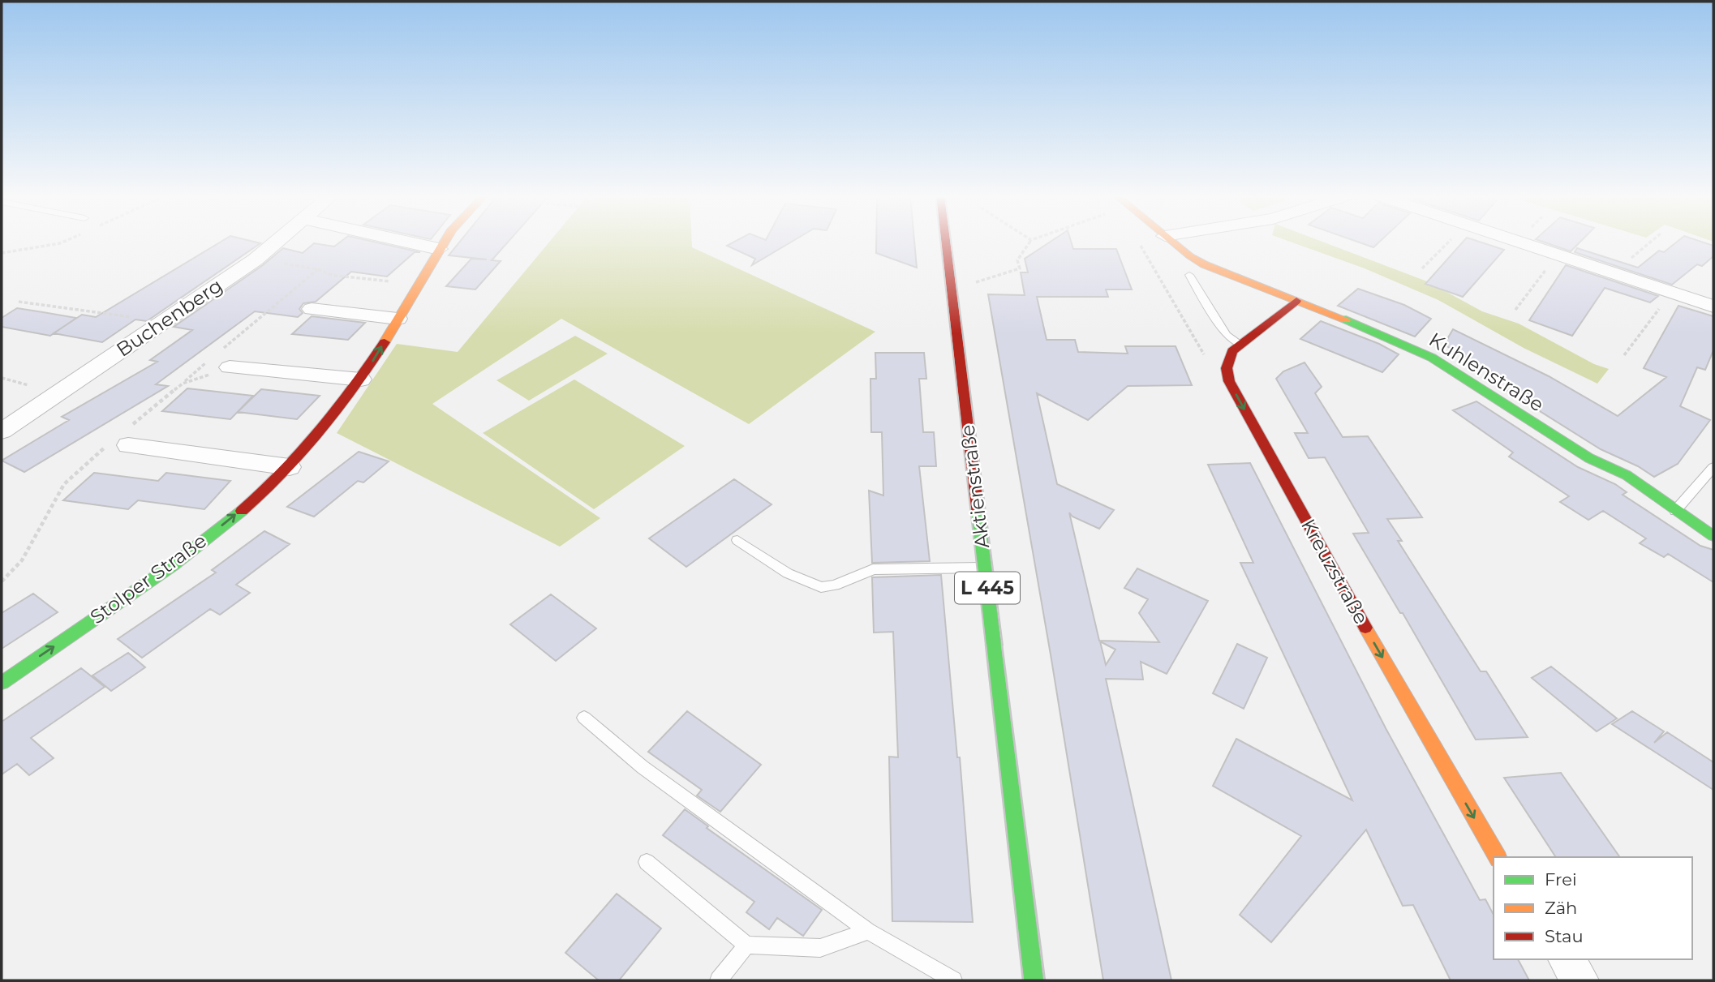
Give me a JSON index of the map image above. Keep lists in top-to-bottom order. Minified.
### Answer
{"streets":{"street":["Buchenberg","Kuhlenstraße","Aktienstraße","Kreuzstraße","Stolper Straße","L 445"]},"one_way":["Kreuzstraße","Stolper Straße"],"legend":["Frei","Zäh","Stau"]}
